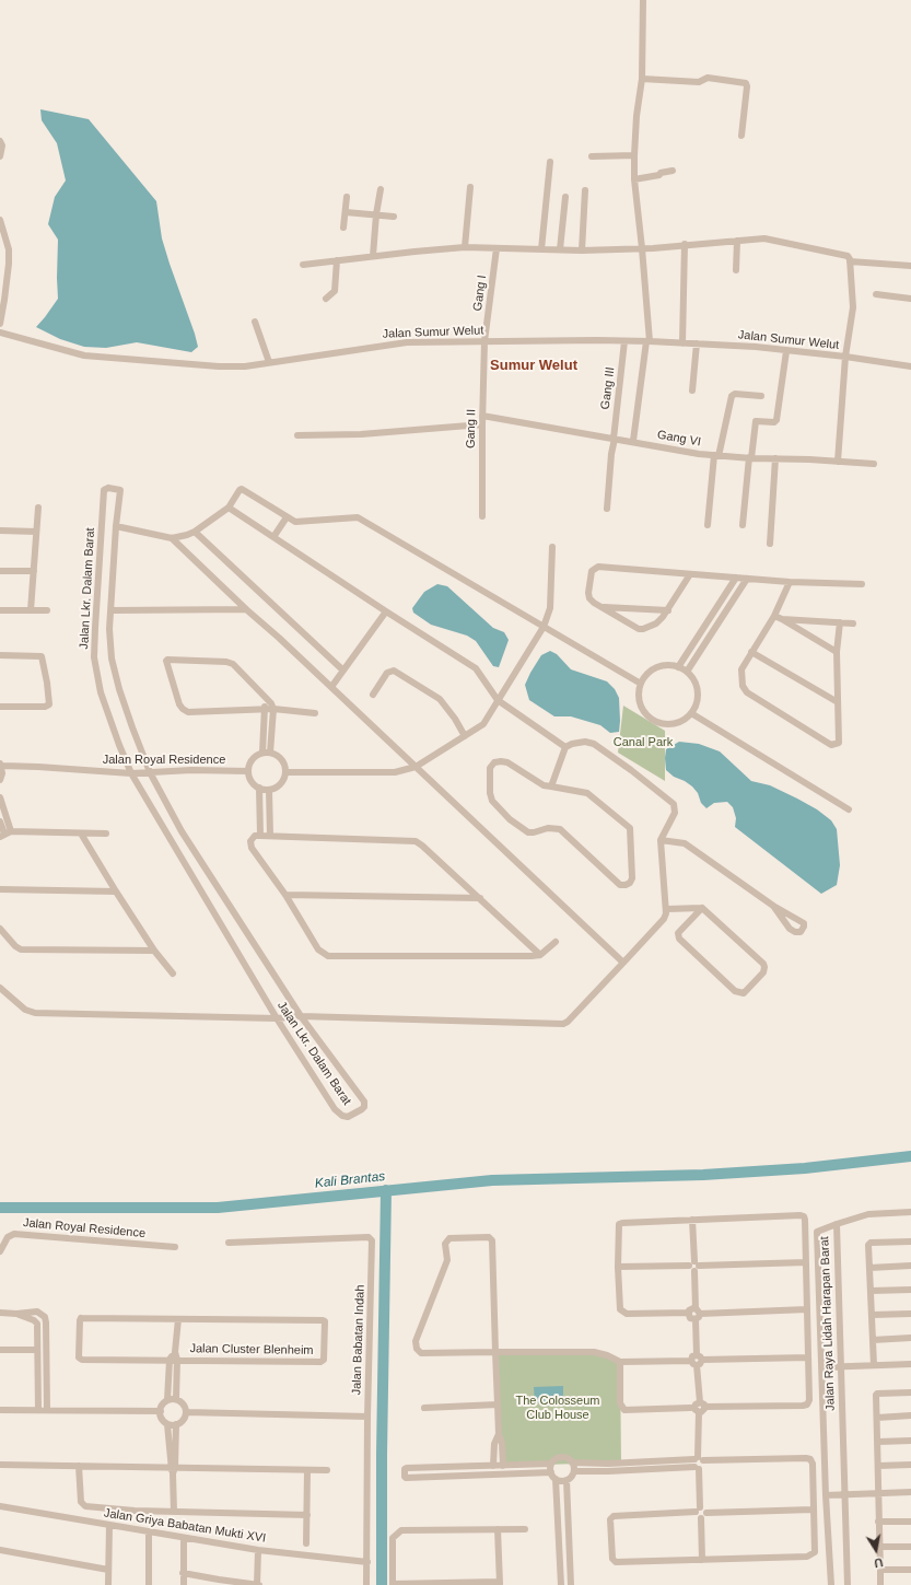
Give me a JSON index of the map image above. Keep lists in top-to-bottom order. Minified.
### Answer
{"streets":{"street":["Gang I","Jalan Sumur Welut","Gang III","Gang II","Gang VI","Jalan Lkr. Dalam Barat","Jalan Royal Residence","Jalan Raya Lidah Harapan Barat","Jalan Babatan Indah","Jalan Cluster Blenheim","Jalan Griya Babatan Mukti XVI"]},"crossings":[["Gang I","Jalan Sumur Welut"],["Gang I","Gang II"],["Jalan Sumur Welut","Gang III"],["Jalan Sumur Welut","Gang II"],["Gang III","Gang VI"],["Gang II","Gang VI"],["Jalan Lkr. Dalam Barat","Jalan Royal Residence"],["Jalan Babatan Indah","Jalan Griya Babatan Mukti XVI"]],"districts":["Sumur Welut"],"water":["Kali Brantas"],"parks":["Canal Park","The Colosseum Club House"],"north":"bottom"}
